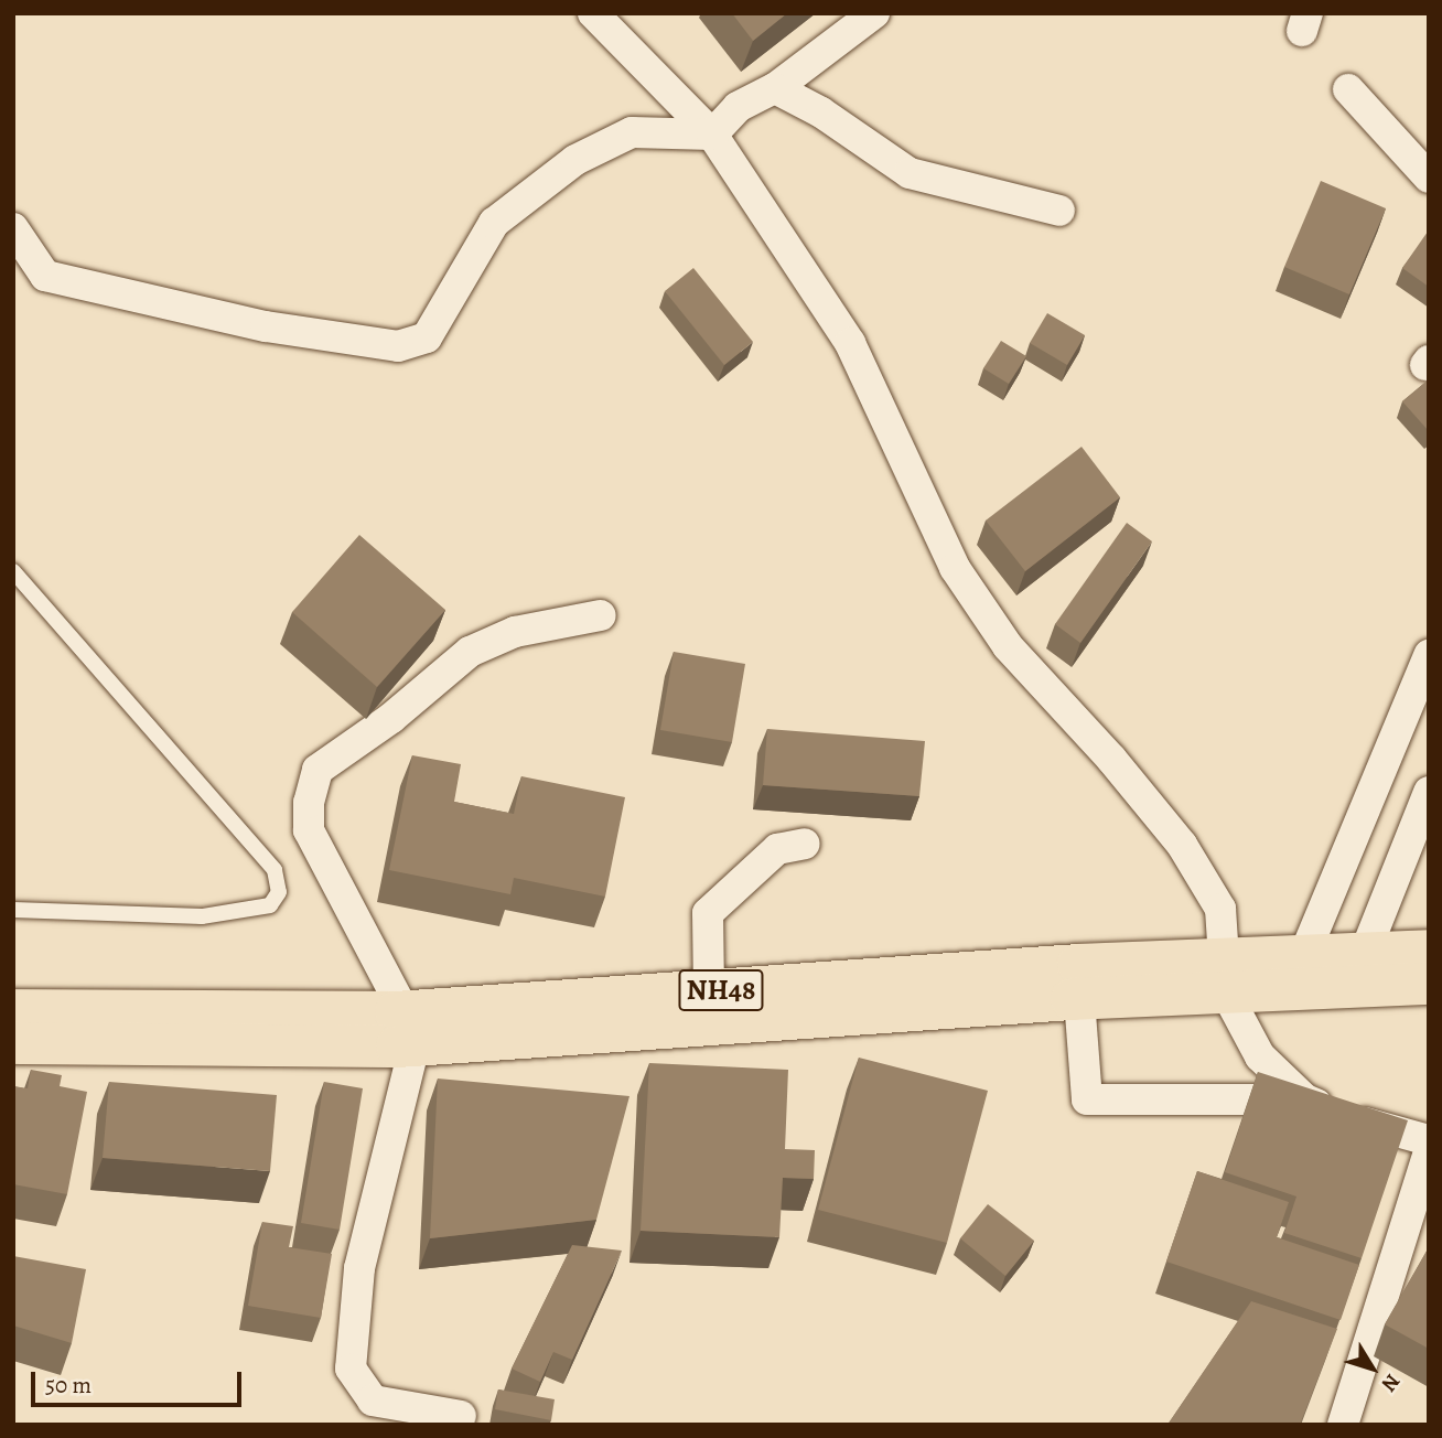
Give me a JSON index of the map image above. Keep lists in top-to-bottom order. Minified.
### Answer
{"streets":{"highway":["NH48"]},"scale_bar":"50 m","north":"bottom right"}
